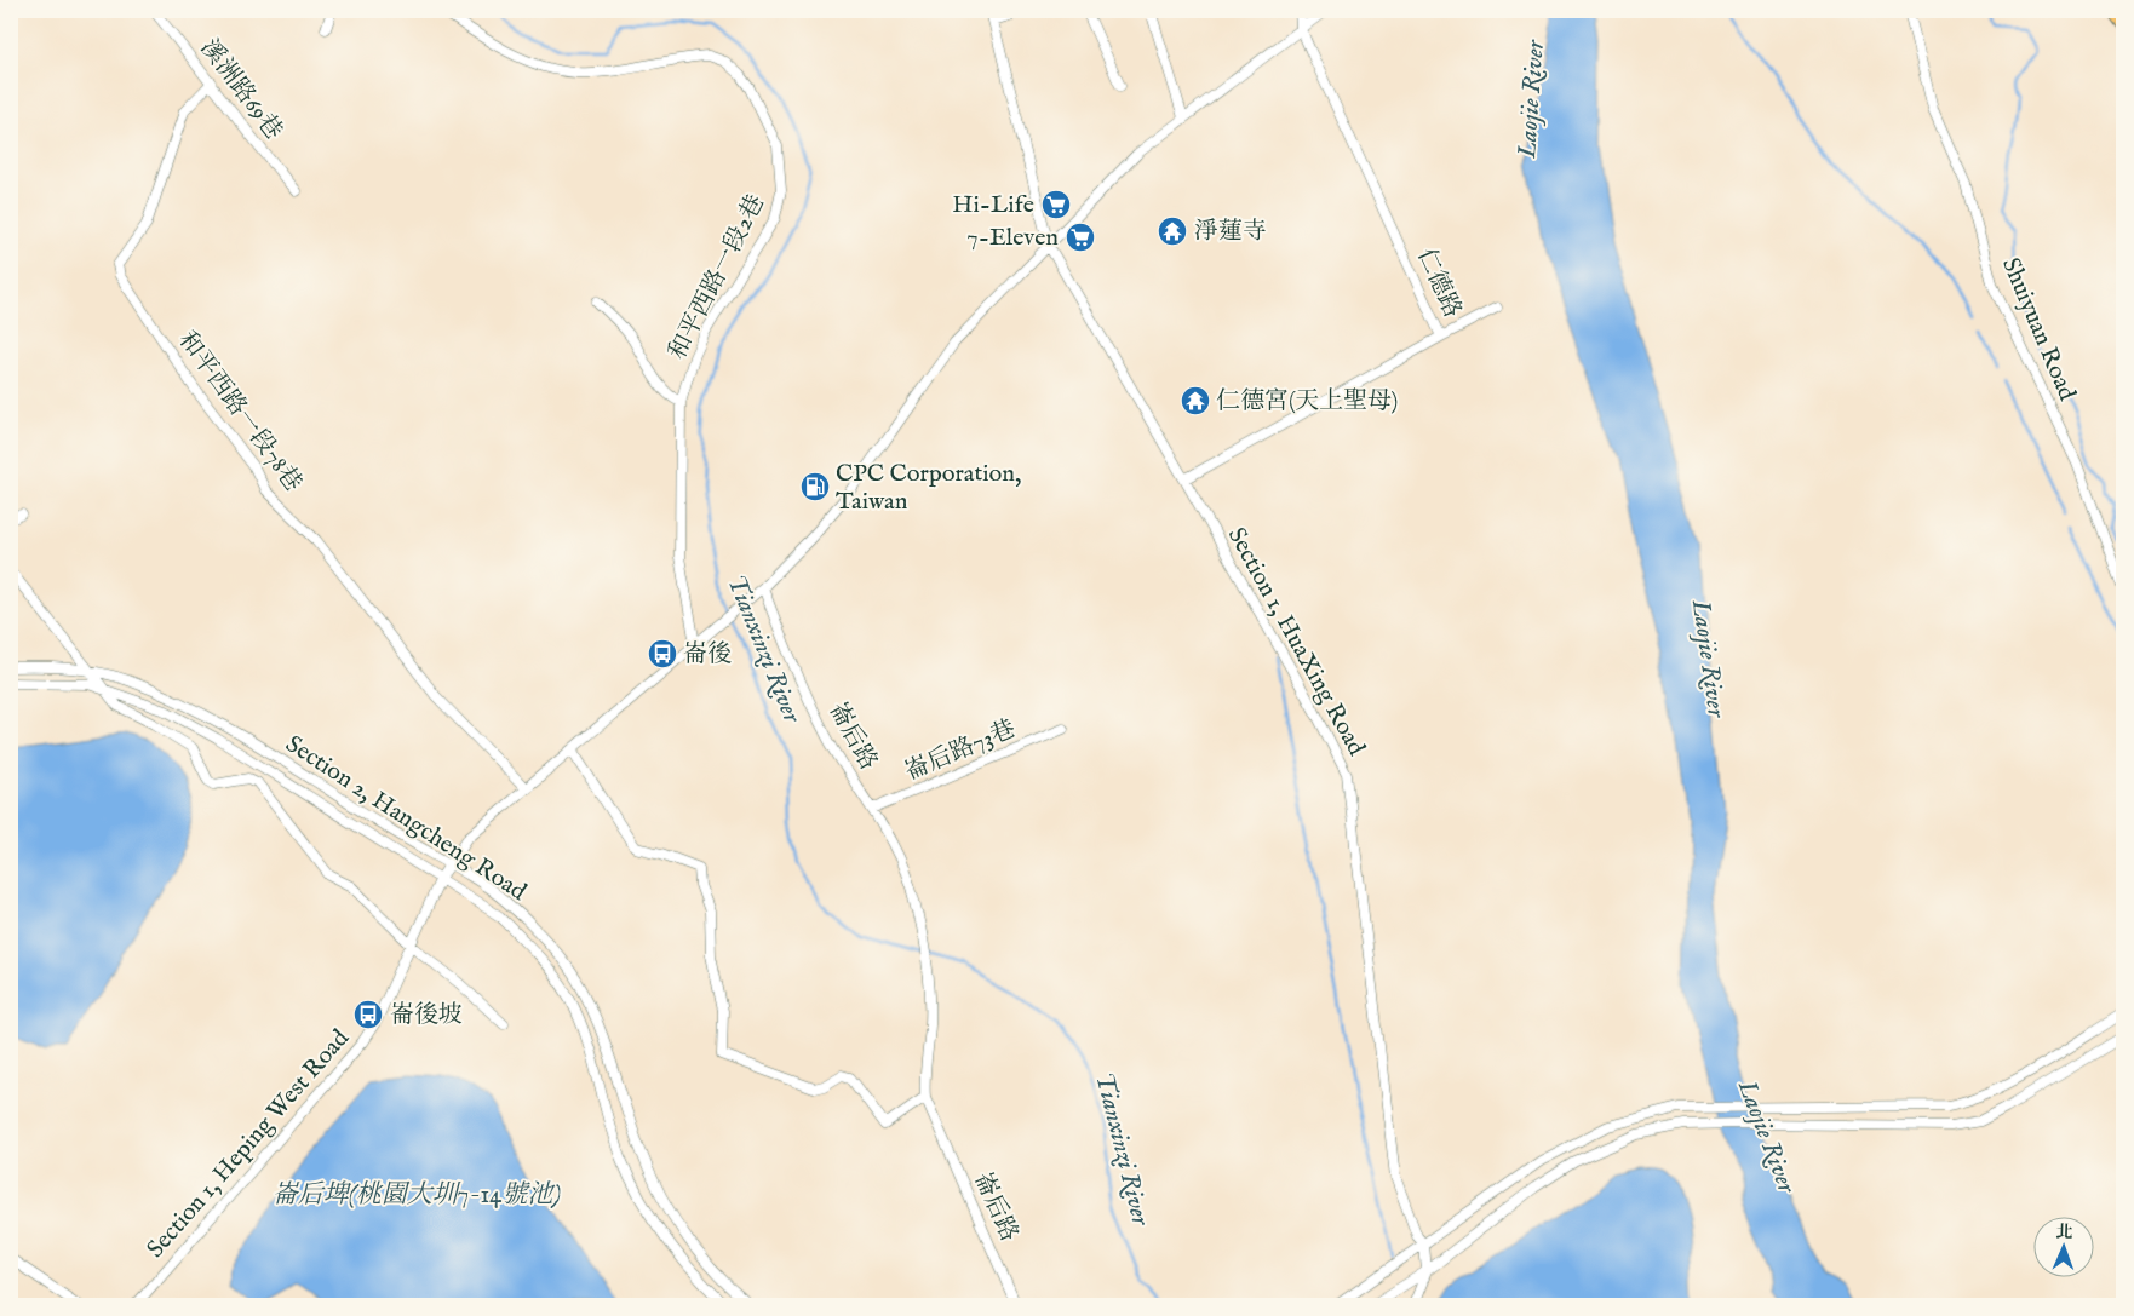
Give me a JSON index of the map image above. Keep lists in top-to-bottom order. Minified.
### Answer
{"streets":{"street":["溪洲路69巷","和平西路一段2巷","仁德路","Shuiyuan Road","和平西路一段78巷","Section 1, HuaXing Road","崙后路","崙后路73巷","Section 2, Hangcheng Road","Section 1, Heping West Road"]},"crossings":[["溪洲路69巷","和平西路一段78巷"],["和平西路一段2巷","Section 1, Heping West Road"],["仁德路","Section 1, HuaXing Road"],["仁德路","Section 1, Heping West Road"],["和平西路一段78巷","Section 1, Heping West Road"],["Section 1, HuaXing Road","Section 1, Heping West Road"],["崙后路","崙后路73巷"],["崙后路","Section 1, Heping West Road"],["Section 2, Hangcheng Road","Section 1, Heping West Road"]],"water":["Laojie River","Tianxinzi River","崙后埤(桃園大圳7-14號池)"],"places":{"supermarket":["Hi-Life","7-Eleven"],"temple":["淨蓮寺","仁德宮(天上聖母)"],"fuel station":["CPC Corporation, Taiwan"],"bus stop":["崙後","崙後坡"]},"north":"top"}
